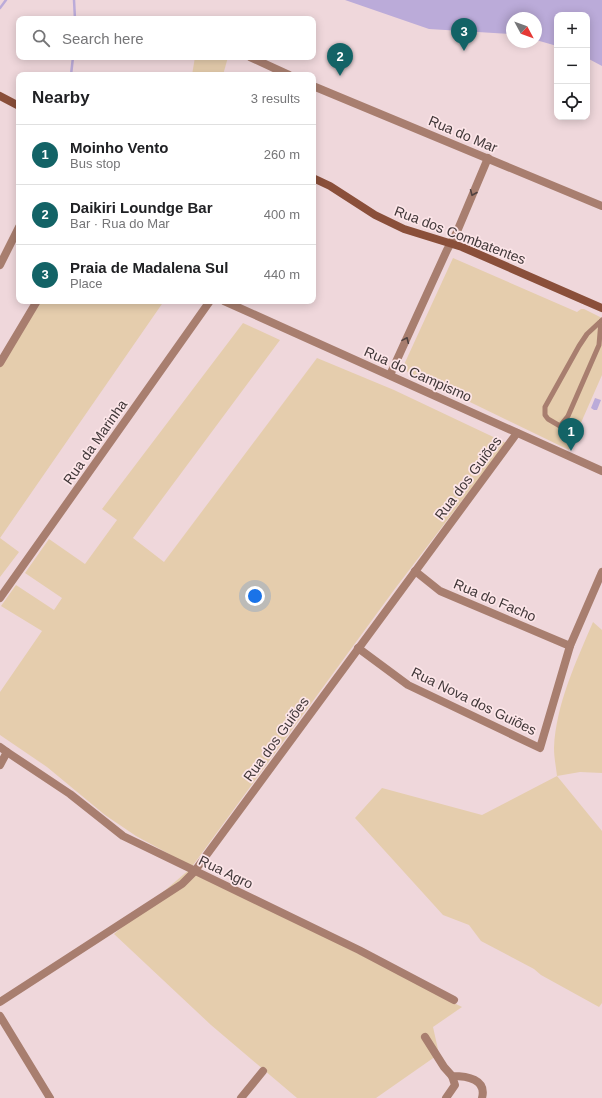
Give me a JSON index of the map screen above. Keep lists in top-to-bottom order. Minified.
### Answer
{"streets":{"main road":["Rua dos Combatentes"],"street":["Rua do Mar","Rua do Campismo","Rua da Marinha","Rua dos Guiões","Rua do Facho","Rua Nova dos Guiões","Rua Agro"]},"crossings":[["Rua do Campismo","Rua dos Guiões"],["Rua dos Guiões","Rua do Facho"],["Rua dos Guiões","Rua Nova dos Guiões"],["Rua dos Guiões","Rua Agro"],["Rua do Facho","Rua Nova dos Guiões"]],"north":"bottom right","page":{"map_buttons":["+","−"],"search":"Search here","pins":["3","2","1"],"heading":["Nearby","3 results"],"list":[{"mark":"1","name":"Moinho Vento","note":"Bus stop","value":"260 m"},{"mark":"2","name":"Daikiri Loundge Bar","note":"Bar · Rua do Mar","value":"400 m"},{"mark":"3","name":"Praia de Madalena Sul","note":"Place","value":"440 m"}]}}
